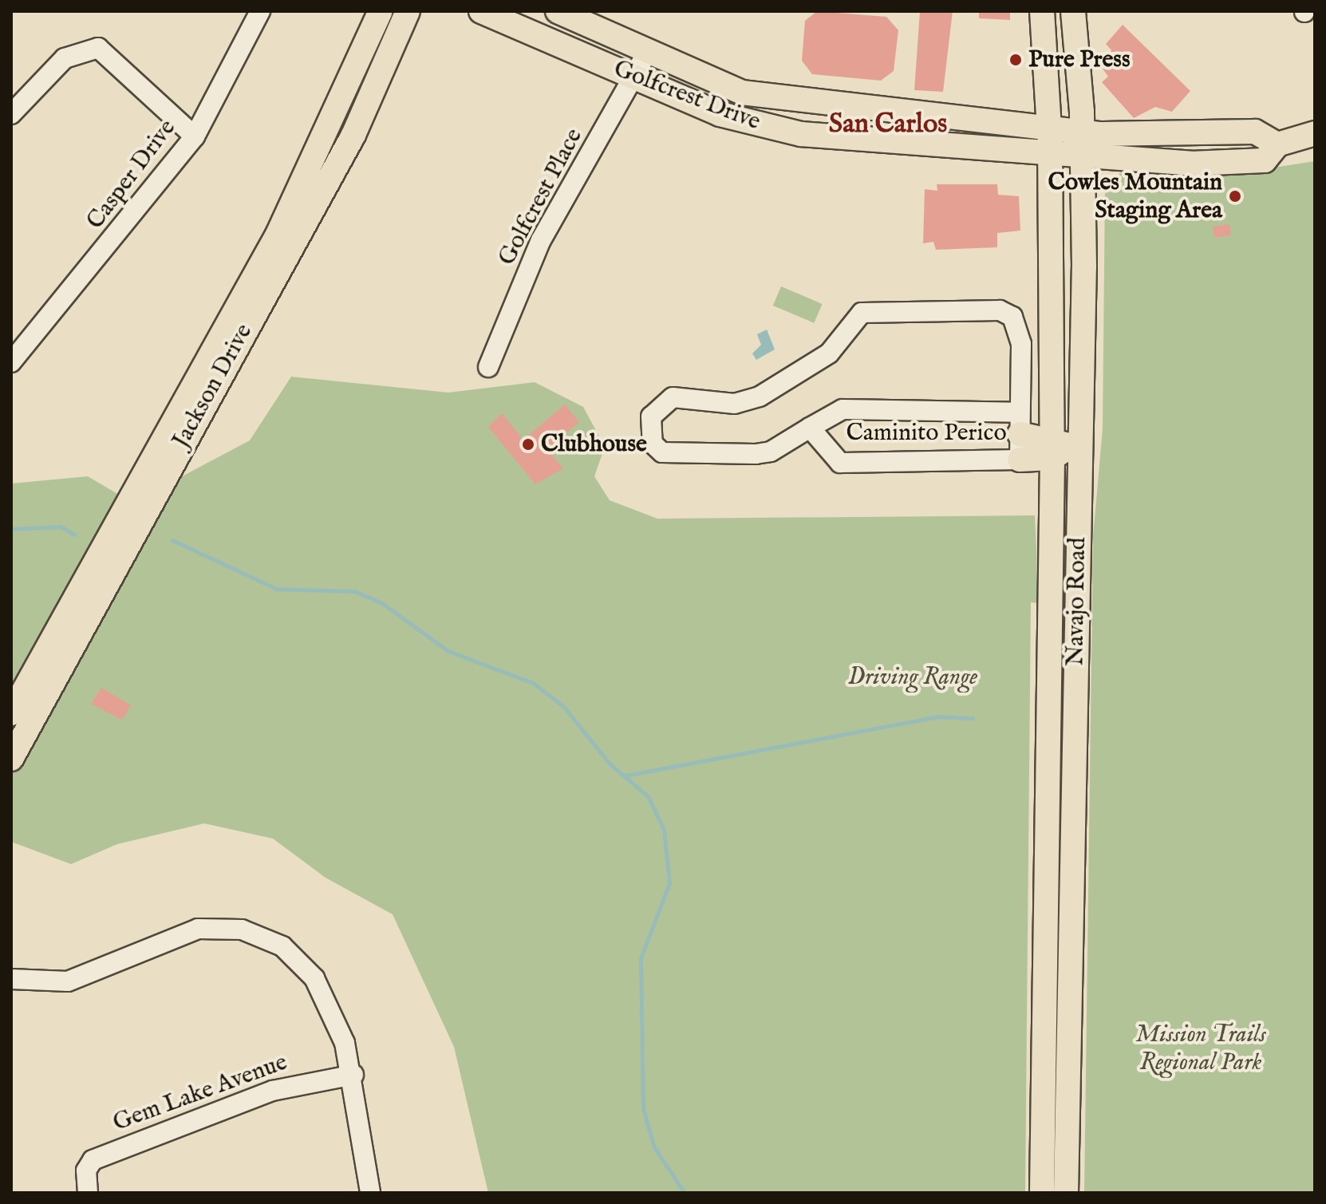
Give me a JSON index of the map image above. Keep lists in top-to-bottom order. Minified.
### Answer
{"streets":{"main road":["Golfcrest Drive","Jackson Drive","Navajo Road"],"street":["Casper Drive","Golfcrest Place","Caminito Perico","Gem Lake Avenue"]},"crossings":[["Golfcrest Drive","Golfcrest Place"],["Golfcrest Drive","Navajo Road"]],"districts":["San Carlos"],"parks":["Driving Range","Mission Trails Regional Park"],"places":["Pure Press","Cowles Mountain Staging Area","Clubhouse"]}
